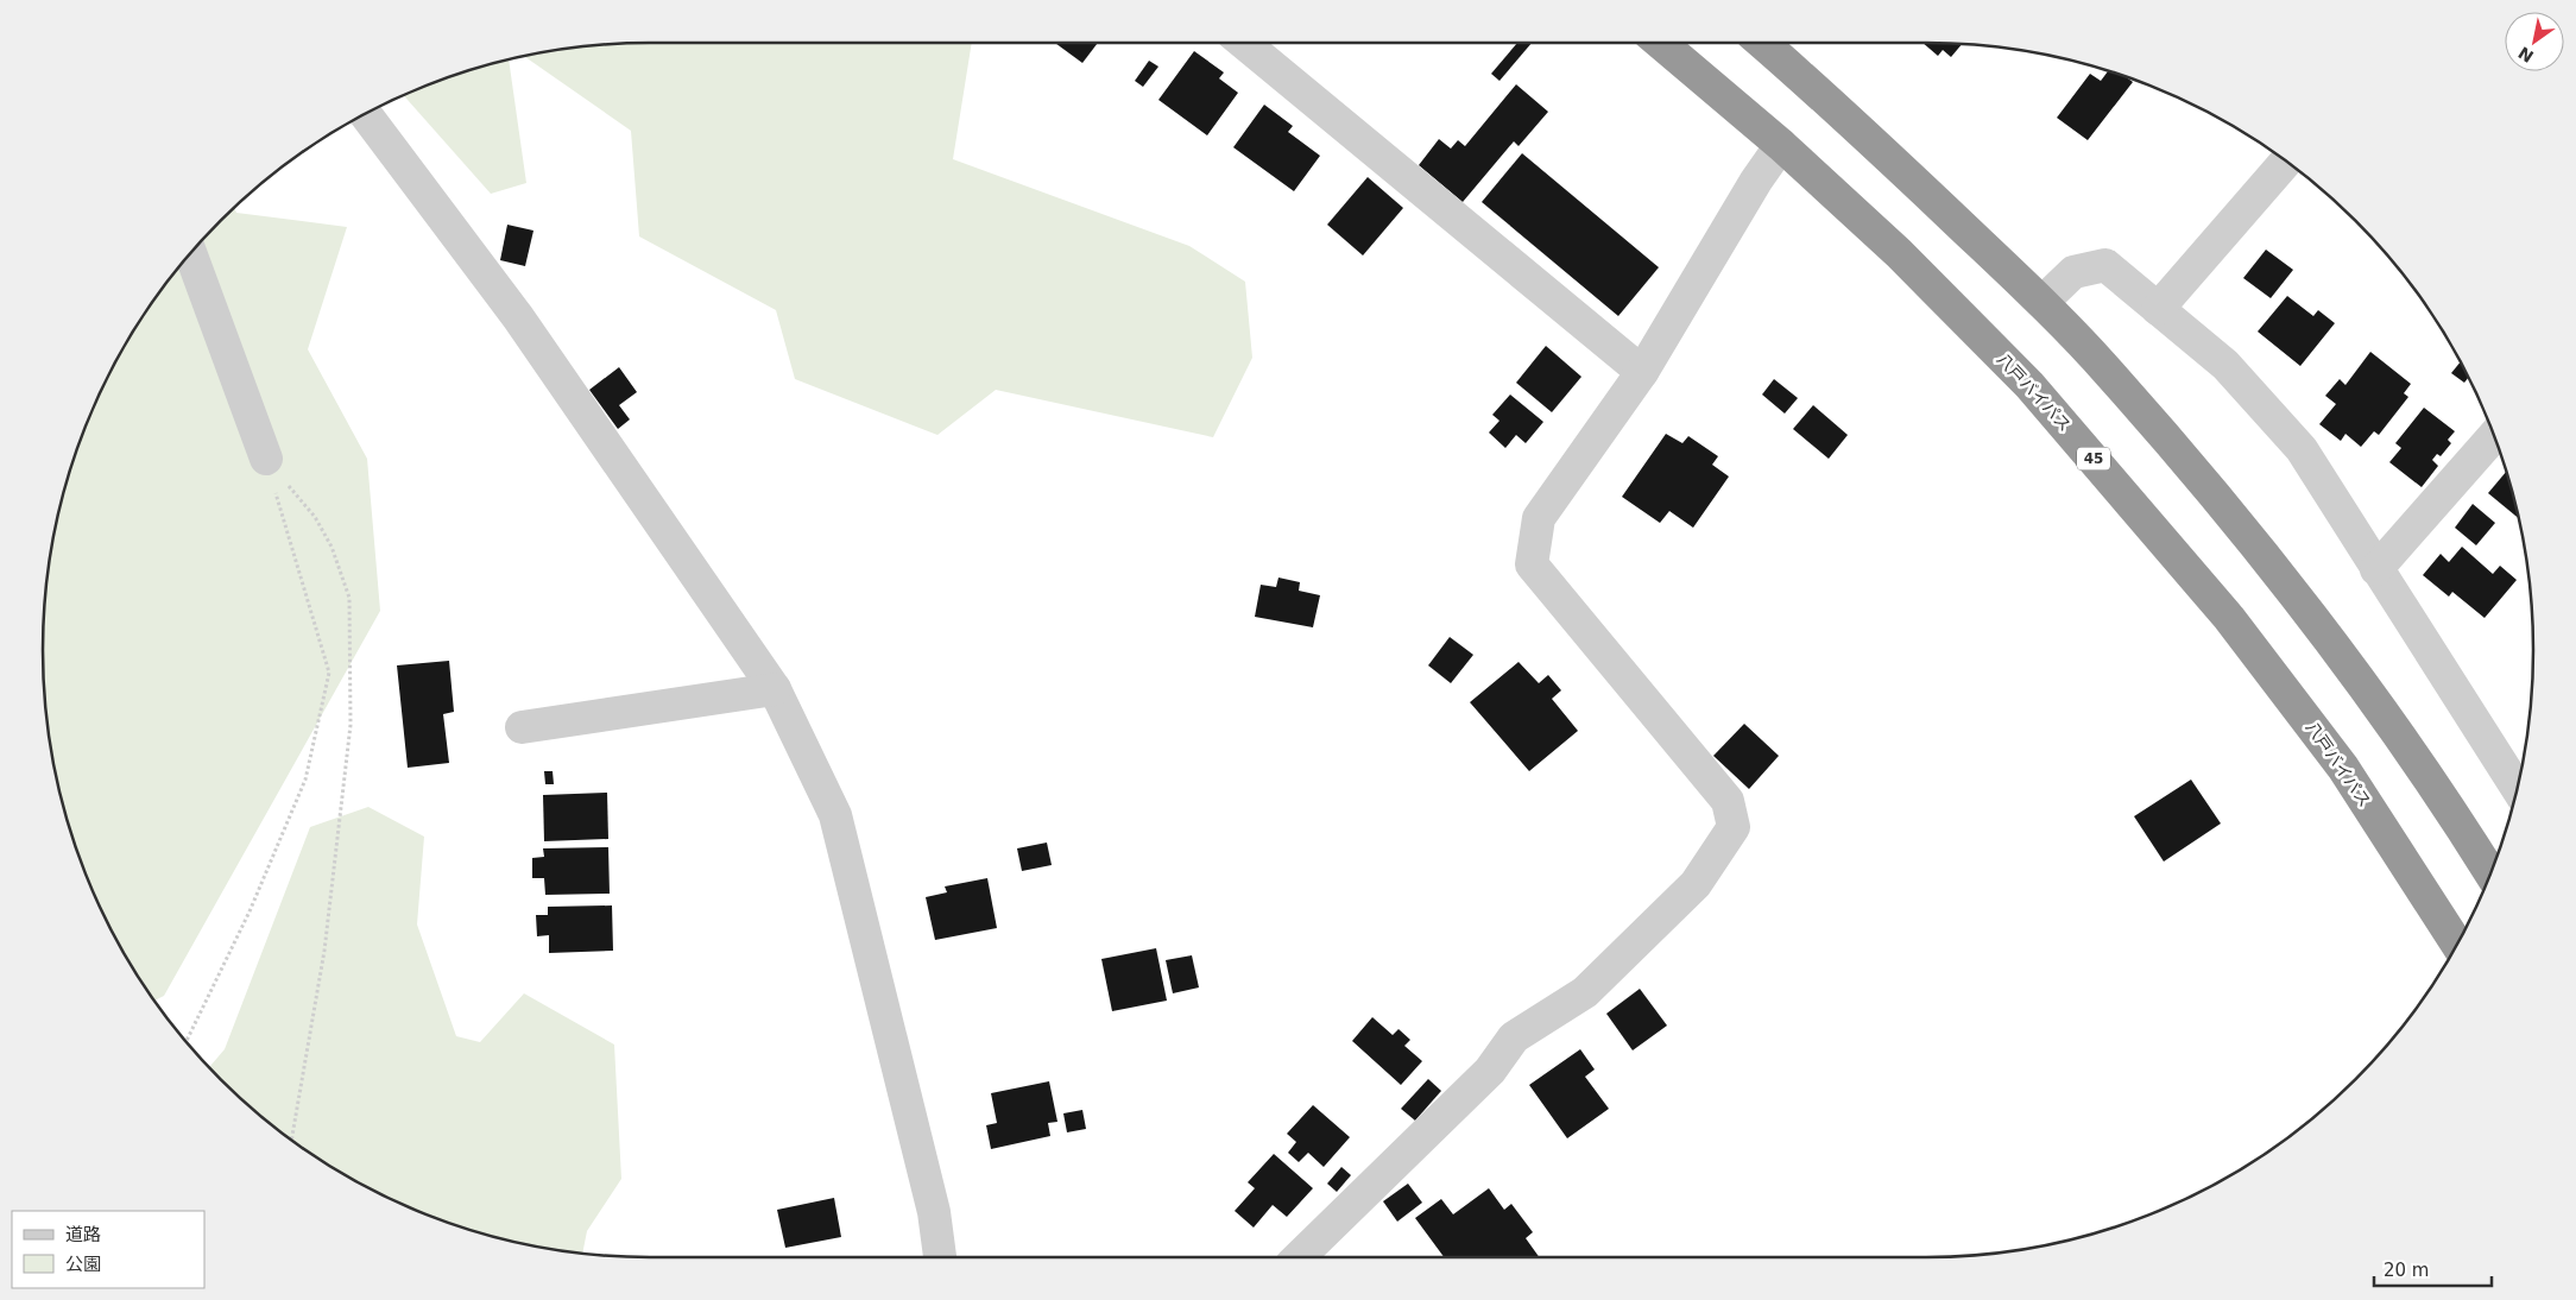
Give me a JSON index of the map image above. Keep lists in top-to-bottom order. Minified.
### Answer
{"streets":{"highway":["八戸バイパス","45"]},"legend":["道路","公園"],"scale_bar":"20 m","north":"bottom left"}
